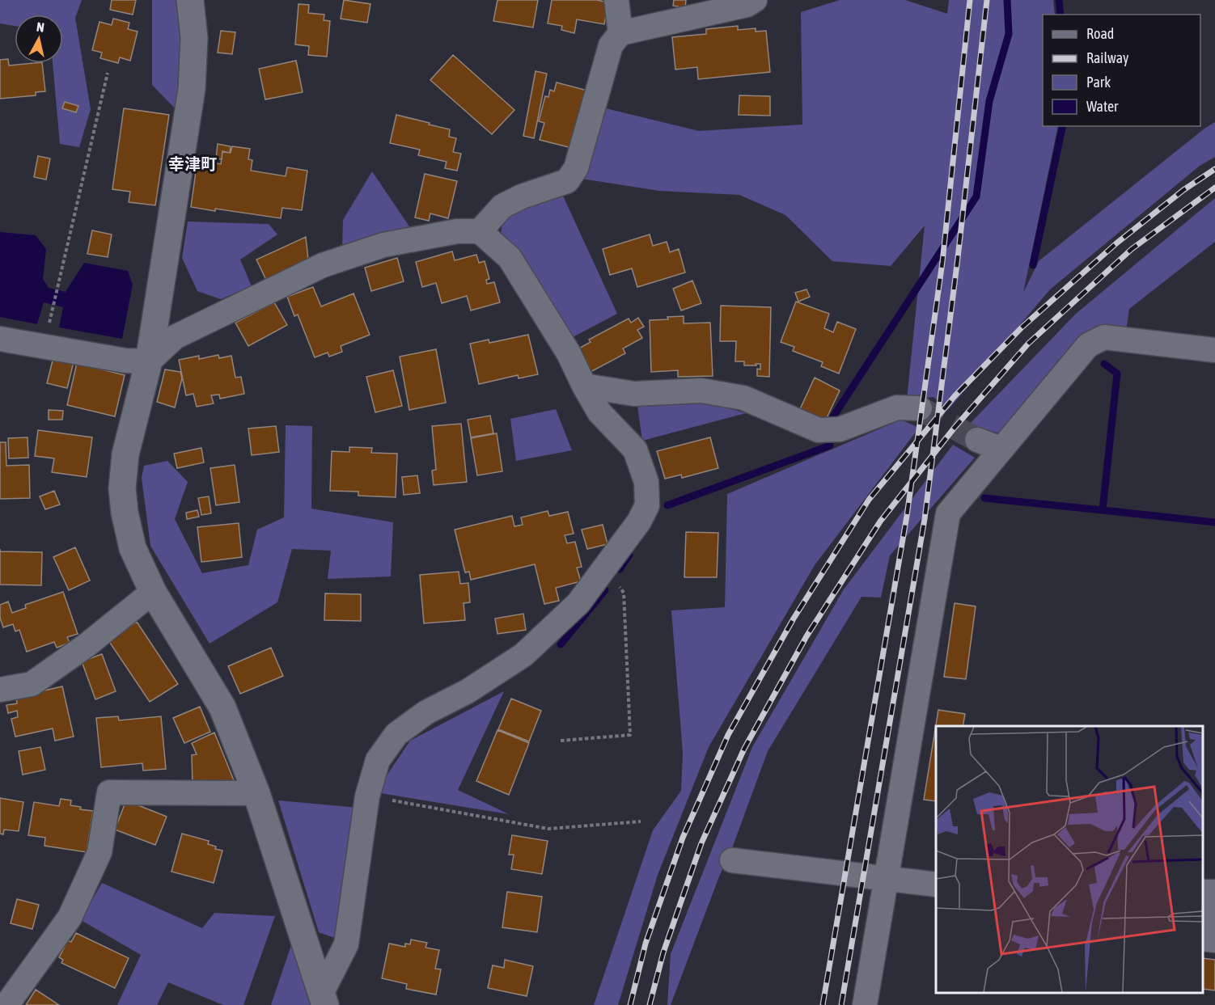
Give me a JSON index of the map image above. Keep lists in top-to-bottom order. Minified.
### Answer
{"districts":["幸津町"],"legend":["Road","Railway","Park","Water"],"north":"top"}
